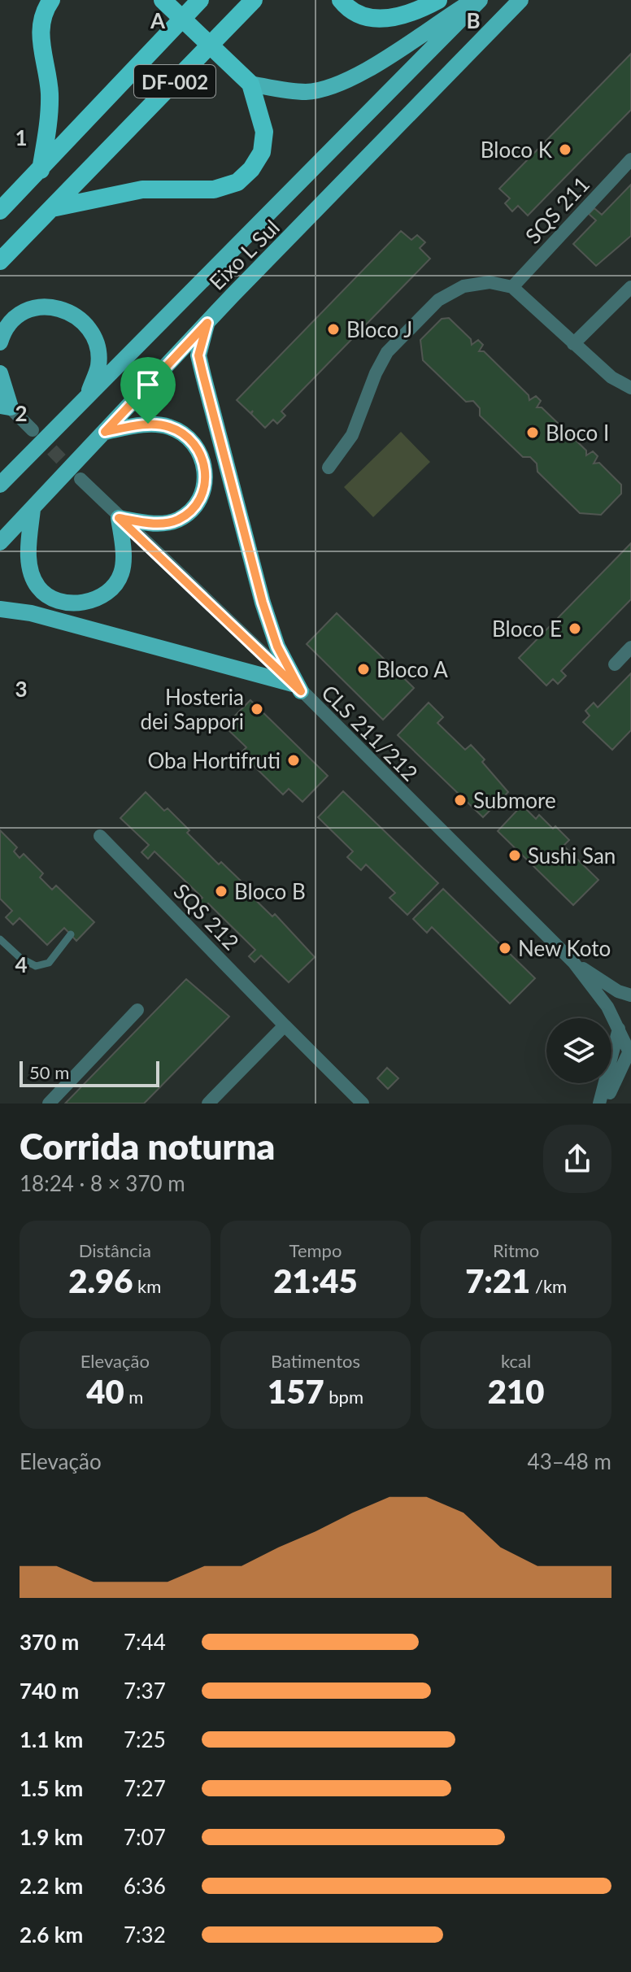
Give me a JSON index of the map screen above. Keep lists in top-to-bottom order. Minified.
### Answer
{"streets":{"highway":["DF-002"],"main road":["Eixo L Sul"],"street":["SQS 211","CLS 211/212","SQS 212"]},"places":["Bloco K","Bloco J","Bloco I","Bloco E","Bloco A","Hosteria dei Sappori","Oba Hortifruti","Submore","Sushi San","Bloco B","New Koto"],"scale_bar":"50 m","page":{"scale":"50 m","heading":["Corrida noturna","18:24 · 8 × 370 m"],"stats":[["Distância","2.96 km"],["Tempo","21:45"],["Ritmo","7:21 /km"],["Elevação","40 m"],["Batimentos","157 bpm"],["kcal","210"]],"chart":["Elevação","43–48 m"],"list":[{"name":"370 m","note":"7:44"},{"name":"740 m","note":"7:37"},{"name":"1.1 km","note":"7:25"},{"name":"1.5 km","note":"7:27"},{"name":"1.9 km","note":"7:07"},{"name":"2.2 km","note":"6:36"},{"name":"2.6 km","note":"7:32"}]},"grid":{"columns":["A","B"],"rows":["1","2","3","4"]}}
